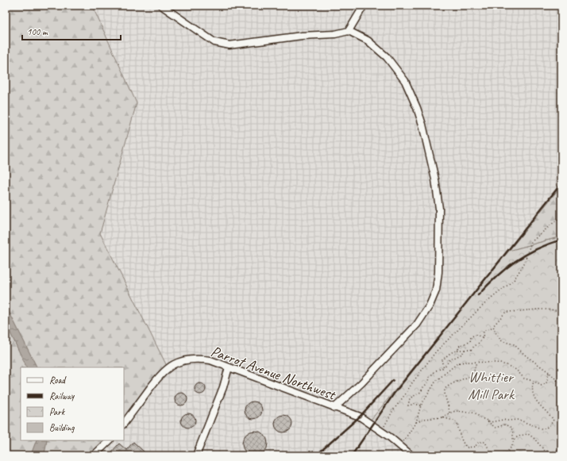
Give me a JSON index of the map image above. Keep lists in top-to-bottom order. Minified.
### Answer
{"streets":{"street":["Parrot Avenue Northwest"]},"parks":["Whittier Mill Park"],"legend":["Road","Railway","Park","Building"],"scale_bar":"100 m"}
